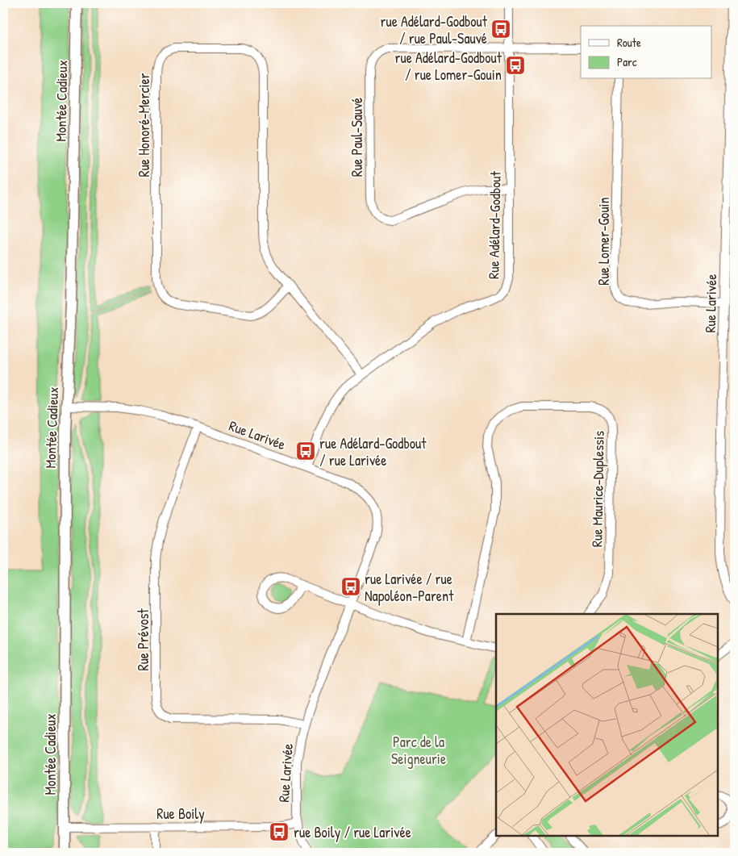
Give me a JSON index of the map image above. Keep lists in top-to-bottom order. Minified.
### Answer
{"streets":{"street":["Montée Cadieux","Rue Honoré-Mercier","Rue Paul-Sauvé","Rue Adélard-Godbout","Rue Lomer-Gouin","Rue Larivée","Rue Maurice-Duplessis","Rue Prévost","Rue Boily"]},"crossings":[["Montée Cadieux","Rue Larivée"],["Montée Cadieux","Rue Boily"],["Rue Honoré-Mercier","Rue Adélard-Godbout"],["Rue Paul-Sauvé","Rue Adélard-Godbout"],["Rue Adélard-Godbout","Rue Larivée"],["Rue Lomer-Gouin","Rue Larivée"],["Rue Larivée","Rue Prévost"],["Rue Larivée","Rue Boily"]],"parks":["Parc de la Seigneurie"],"places":{"bus stop":["rue Adélard-Godbout / rue Paul-Sauvé","rue Adélard-Godbout / rue Lomer-Gouin","rue Adélard-Godbout / rue Larivée","rue Larivée / rue Napoléon-Parent","rue Boily / rue Larivée"]},"legend":["Route","Parc"]}
